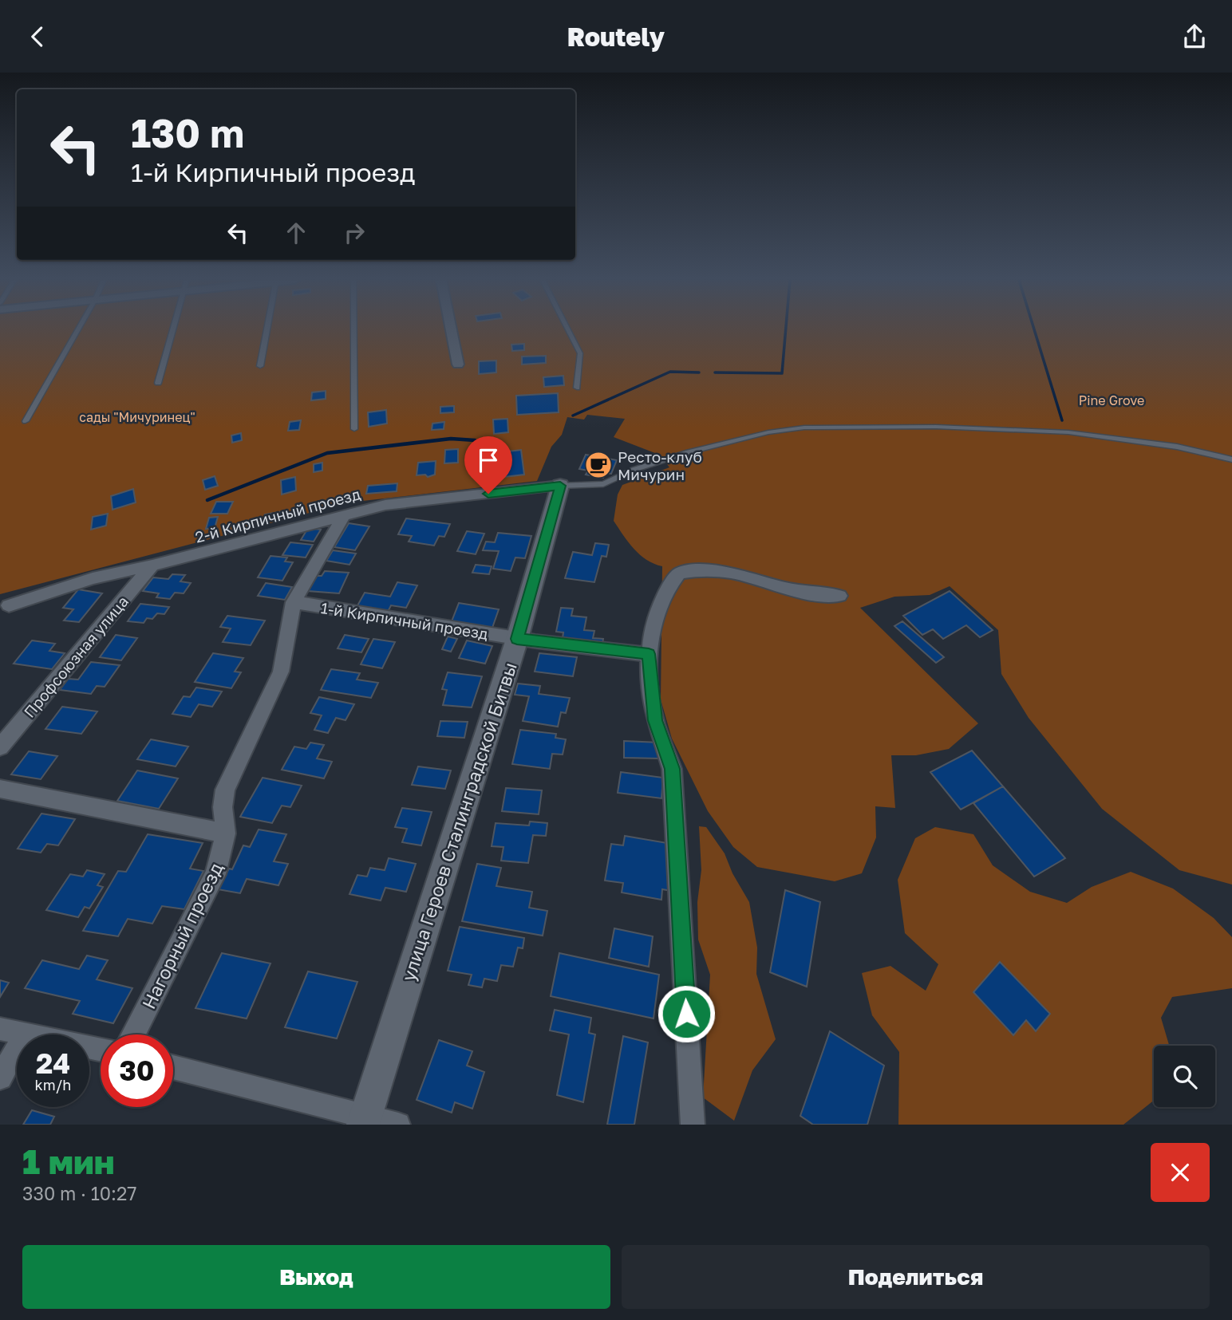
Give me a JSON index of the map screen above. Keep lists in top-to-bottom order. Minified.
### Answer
{"streets":{"street":["2-й Кирпичный проезд","1-й Кирпичный проезд","Профсоюзная улица","улица Героев Сталинградской Битвы","Нагорный проезд"]},"crossings":[["2-й Кирпичный проезд","Профсоюзная улица"],["2-й Кирпичный проезд","улица Героев Сталинградской Битвы"],["2-й Кирпичный проезд","Нагорный проезд"],["1-й Кирпичный проезд","улица Героев Сталинградской Битвы"],["1-й Кирпичный проезд","Нагорный проезд"]],"parks":["Pine Grove","сады \"Мичуринец\""],"places":{"cafe":["Ресто-клуб Мичурин"]},"page":{"header":"Routely","turn":["130 m","1-й Кирпичный проезд"],"speed":"24 km/h","limit":"30","heading":["1 мин","330 m · 10:27"],"buttons":["Выход","Поделиться"]}}
